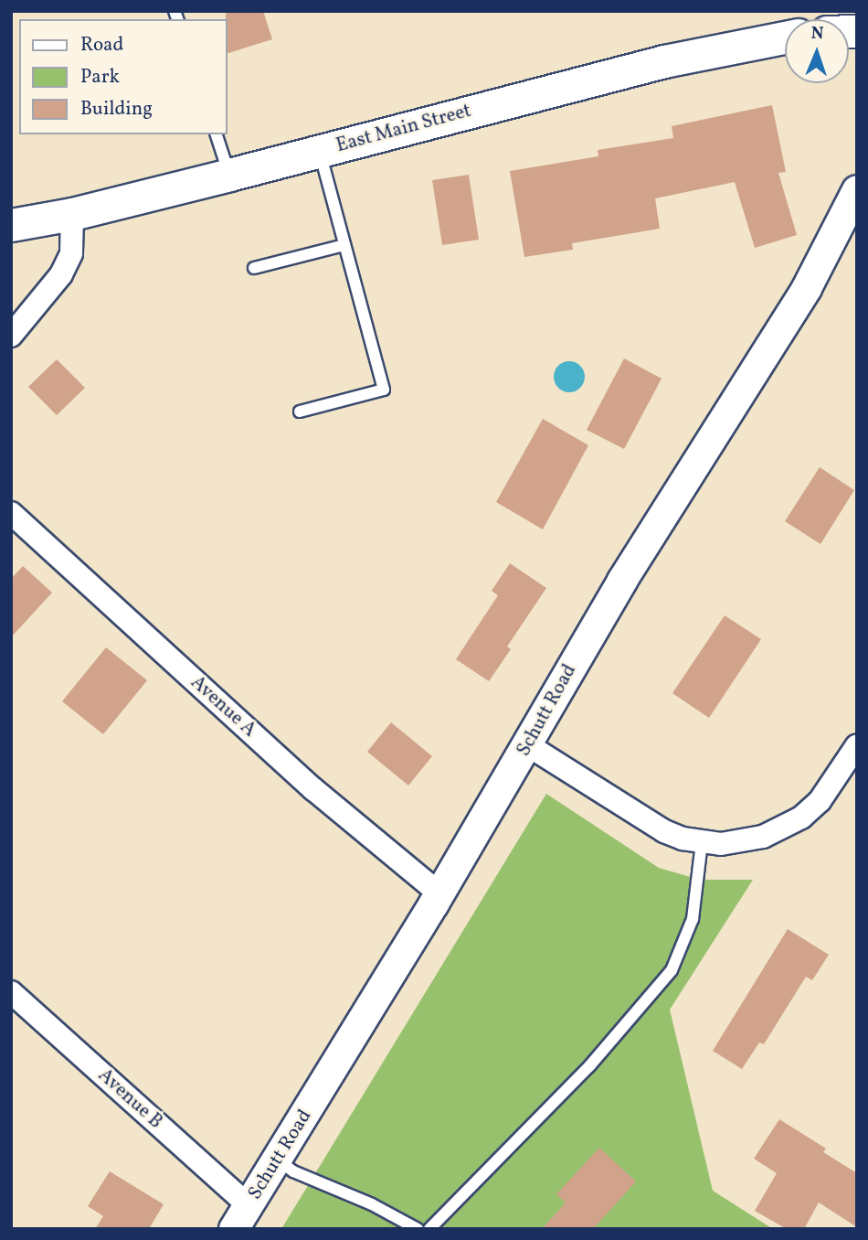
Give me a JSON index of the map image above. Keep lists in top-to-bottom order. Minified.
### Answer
{"streets":{"main road":["East Main Street"],"street":["Avenue A","Schutt Road","Avenue B"]},"crossings":[["Avenue A","Schutt Road"],["Schutt Road","Avenue B"]],"legend":["Road","Park","Building"],"north":"top"}
